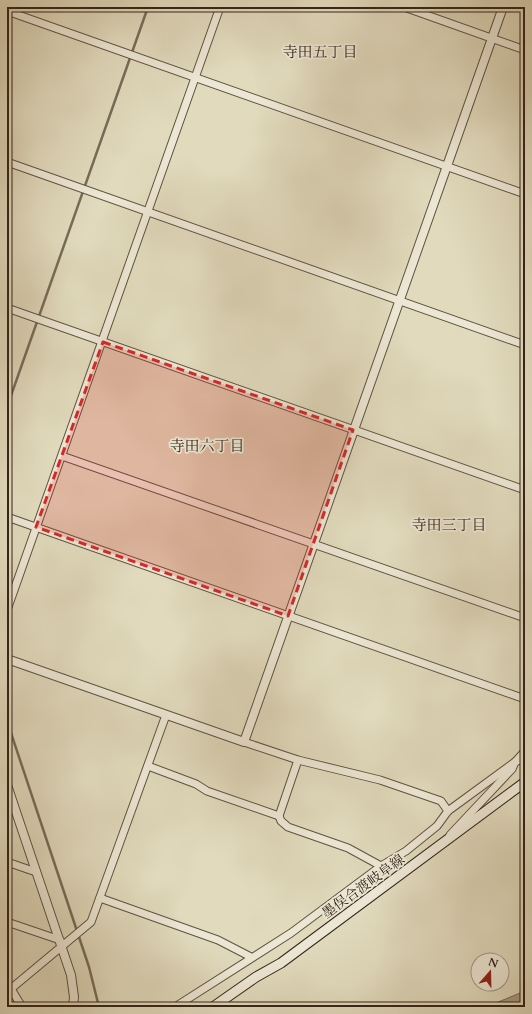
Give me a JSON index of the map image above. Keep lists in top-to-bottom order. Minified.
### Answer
{"streets":{"main road":["墨俣合渡岐阜線"]},"districts":["寺田五丁目","寺田六丁目","寺田三丁目"],"north":"top"}
